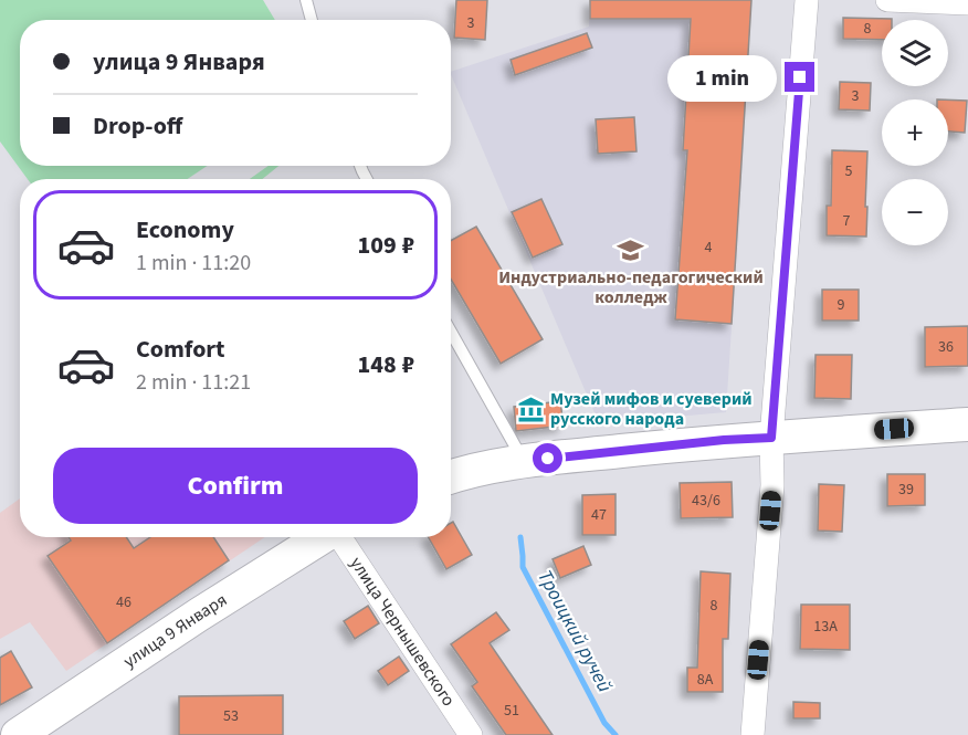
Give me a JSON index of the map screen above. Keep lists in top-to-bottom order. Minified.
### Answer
{"streets":{"main road":["улица 9 Января"],"street":["улица Чернышевского"]},"water":["Троицкий ручей"],"places":{"school or university":["Индустриально-педагогический колледж"],"museum":["Музей мифов и суеверий русского народа"]},"house_numbers":["3","8","3","5","7","4","9","36","39","43/6","47","46","8","13А","8А","51","53"],"page":{"map_buttons":["+","−"],"banner":["улица 9 Января","Drop-off"],"bubble":"1 min","list":[{"name":"Economy","note":"1 min · 11:20","value":"109 ₽"},{"name":"Comfort","note":"2 min · 11:21","value":"148 ₽"}],"buttons":"Confirm"}}
